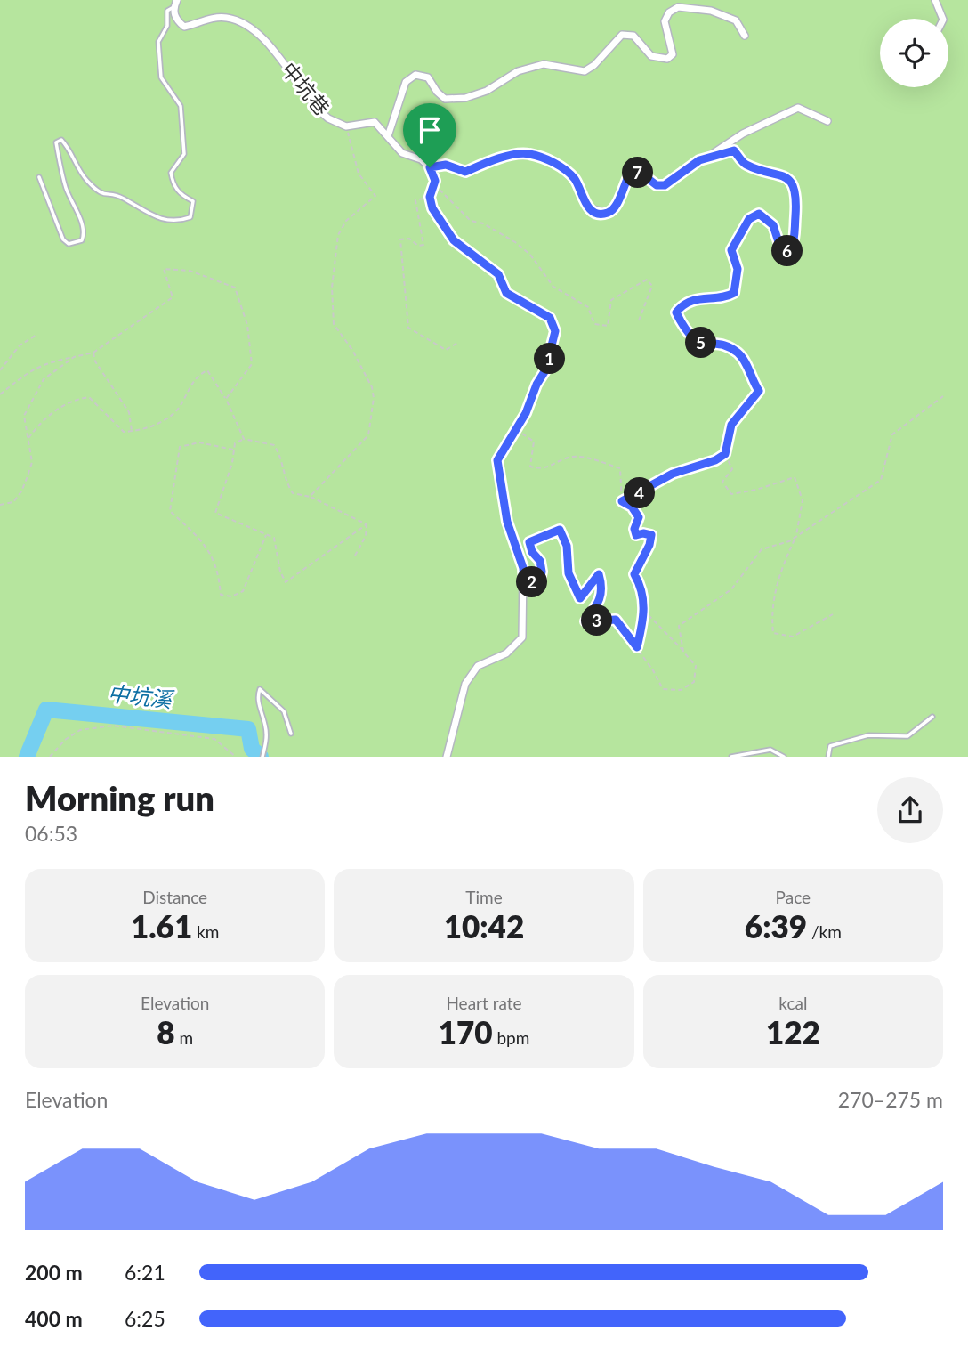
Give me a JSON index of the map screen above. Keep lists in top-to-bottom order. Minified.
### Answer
{"streets":{"street":["中坑巷"]},"water":["中坑溪"],"page":{"pins":["7","6","5","1","4","2","3"],"heading":["Morning run","06:53"],"stats":[["Distance","1.61 km"],["Time","10:42"],["Pace","6:39 /km"],["Elevation","8 m"],["Heart rate","170 bpm"],["kcal","122"]],"chart":["Elevation","270–275 m"],"list":[{"name":"200 m","note":"6:21"},{"name":"400 m","note":"6:25"}]}}
